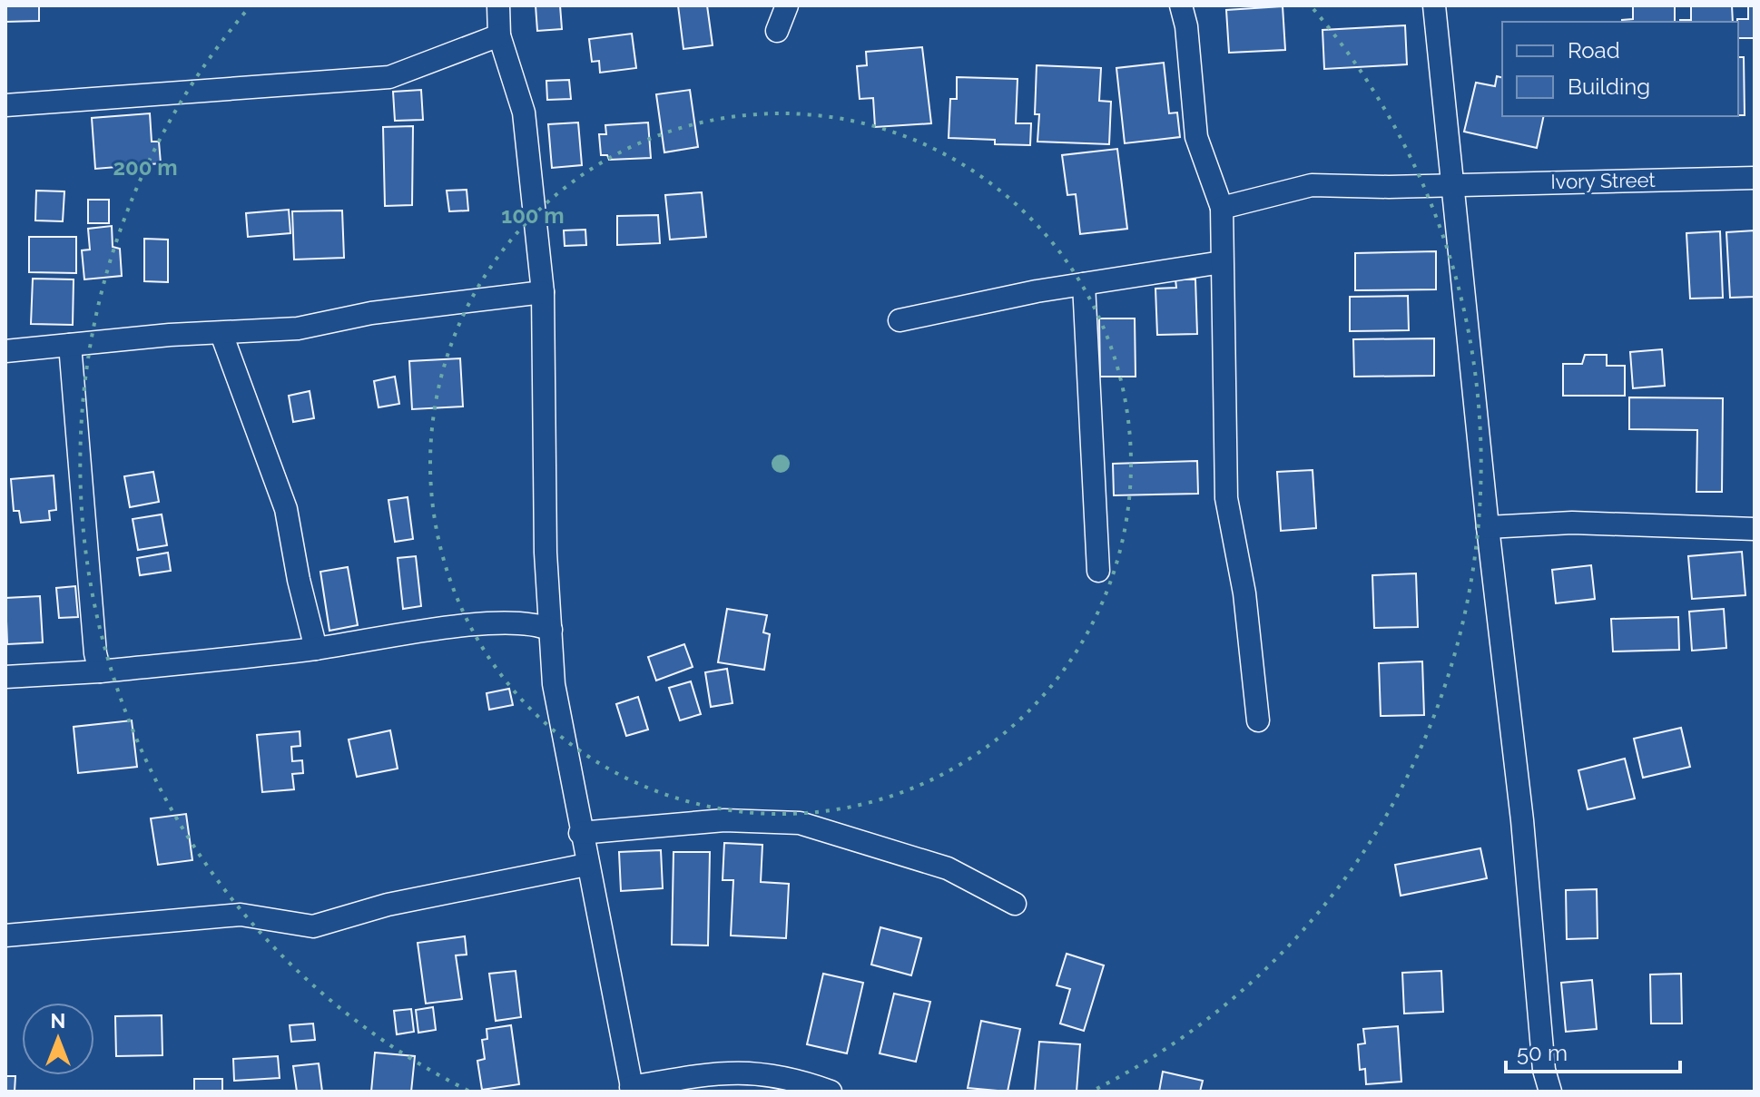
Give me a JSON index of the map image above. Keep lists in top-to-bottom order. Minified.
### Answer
{"streets":{"street":["Ivory Street"]},"legend":["Road","Building"],"scale_bar":"50 m","north":"top","rings":["200 m","100 m"]}
